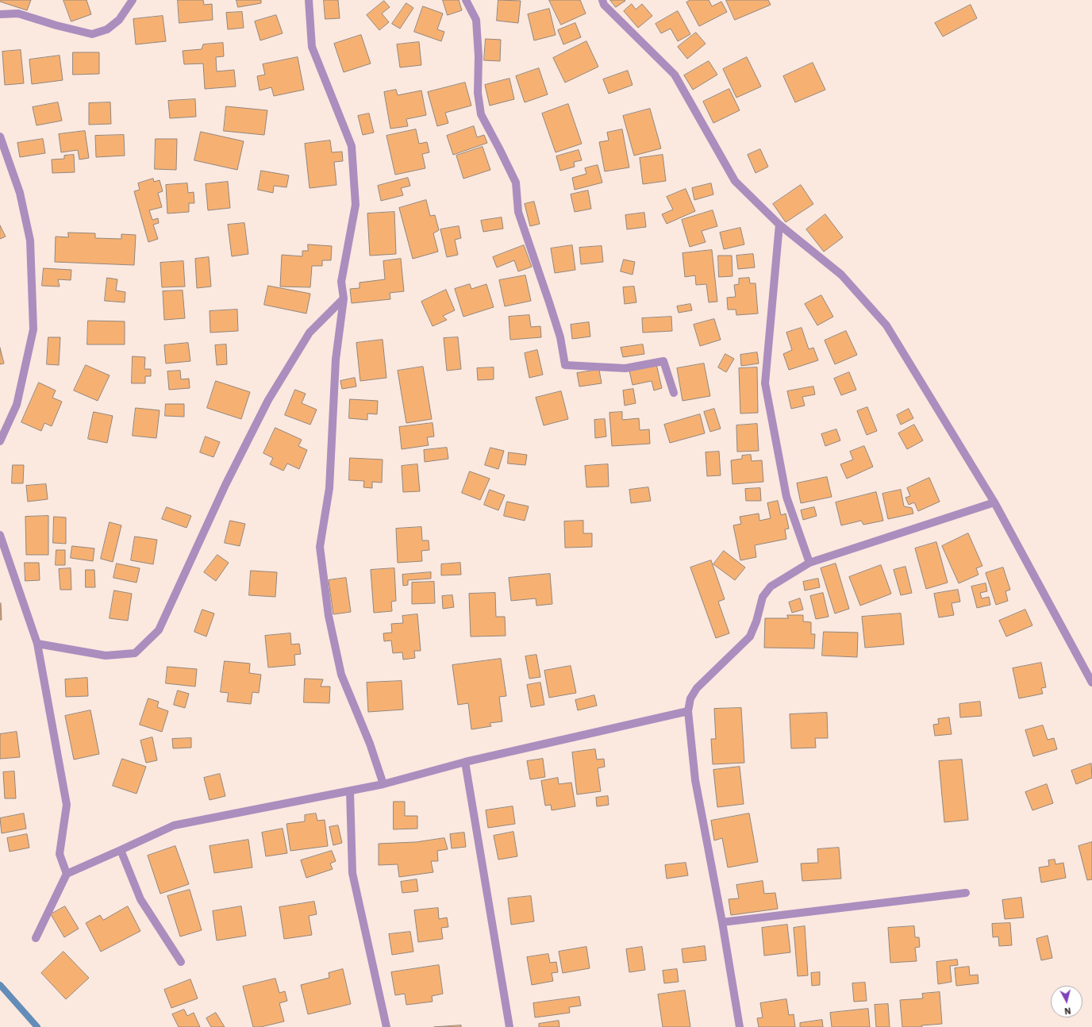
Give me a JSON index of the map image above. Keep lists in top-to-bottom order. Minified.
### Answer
{"north":"bottom"}
